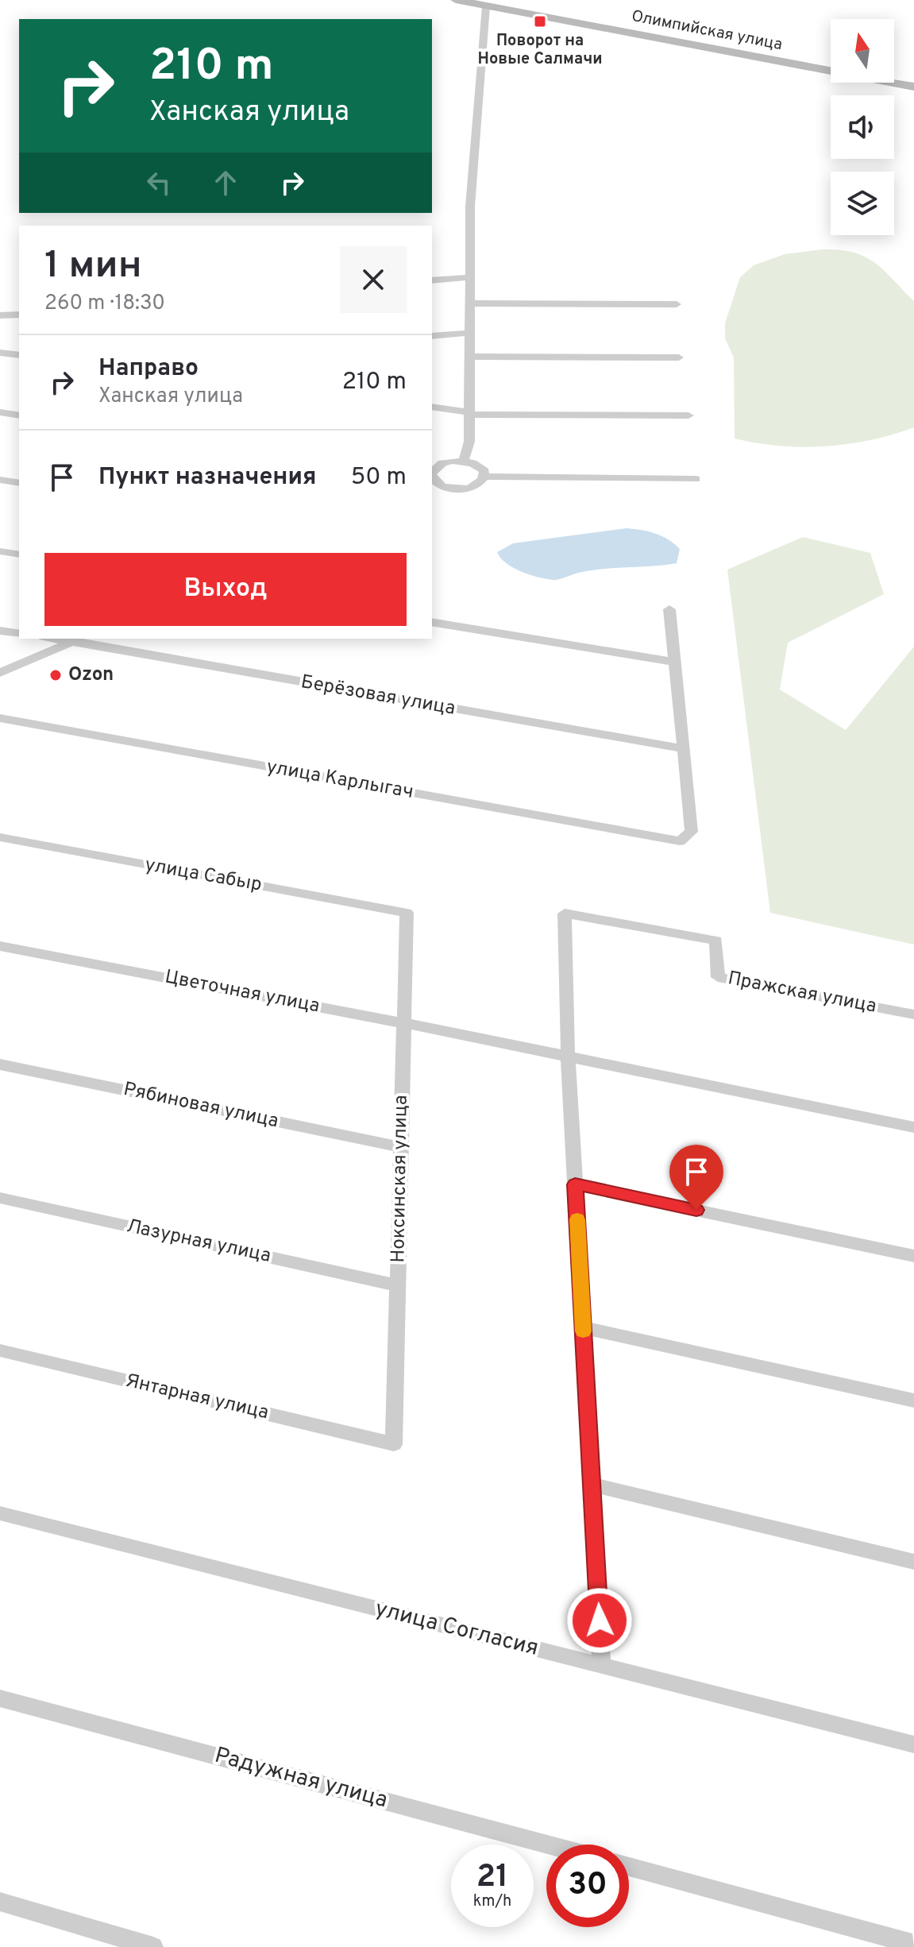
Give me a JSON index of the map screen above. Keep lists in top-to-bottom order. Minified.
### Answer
{"streets":{"street":["Олимпийская улица","Берёзовая улица","улица Карлыгач","улица Сабыр","Цветочная улица","Пражская улица","Рябиновая улица","Ноксинская улица","Лазурная улица","Янтарная улица","улица Согласия","Радужная улица"]},"crossings":[["Берёзовая улица","улица Карлыгач"],["улица Сабыр","Ноксинская улица"],["Цветочная улица","Пражская улица"],["Цветочная улица","Ноксинская улица"],["Пражская улица","улица Согласия"],["Рябиновая улица","Ноксинская улица"],["Ноксинская улица","Лазурная улица"],["Ноксинская улица","Янтарная улица"]],"places":{"transit":["Поворот на Новые Салмачи"],"other":["Ozon"]},"north":"top","page":{"turn":["210 m","Ханская улица"],"heading":["1 мин","260 m · 18:30"],"list":[{"name":"Направо","note":"Ханская улица","value":"210 m"},{"name":"Пункт назначения","value":"50 m"}],"buttons":"Выход","speed":"21 km/h","limit":"30"}}
